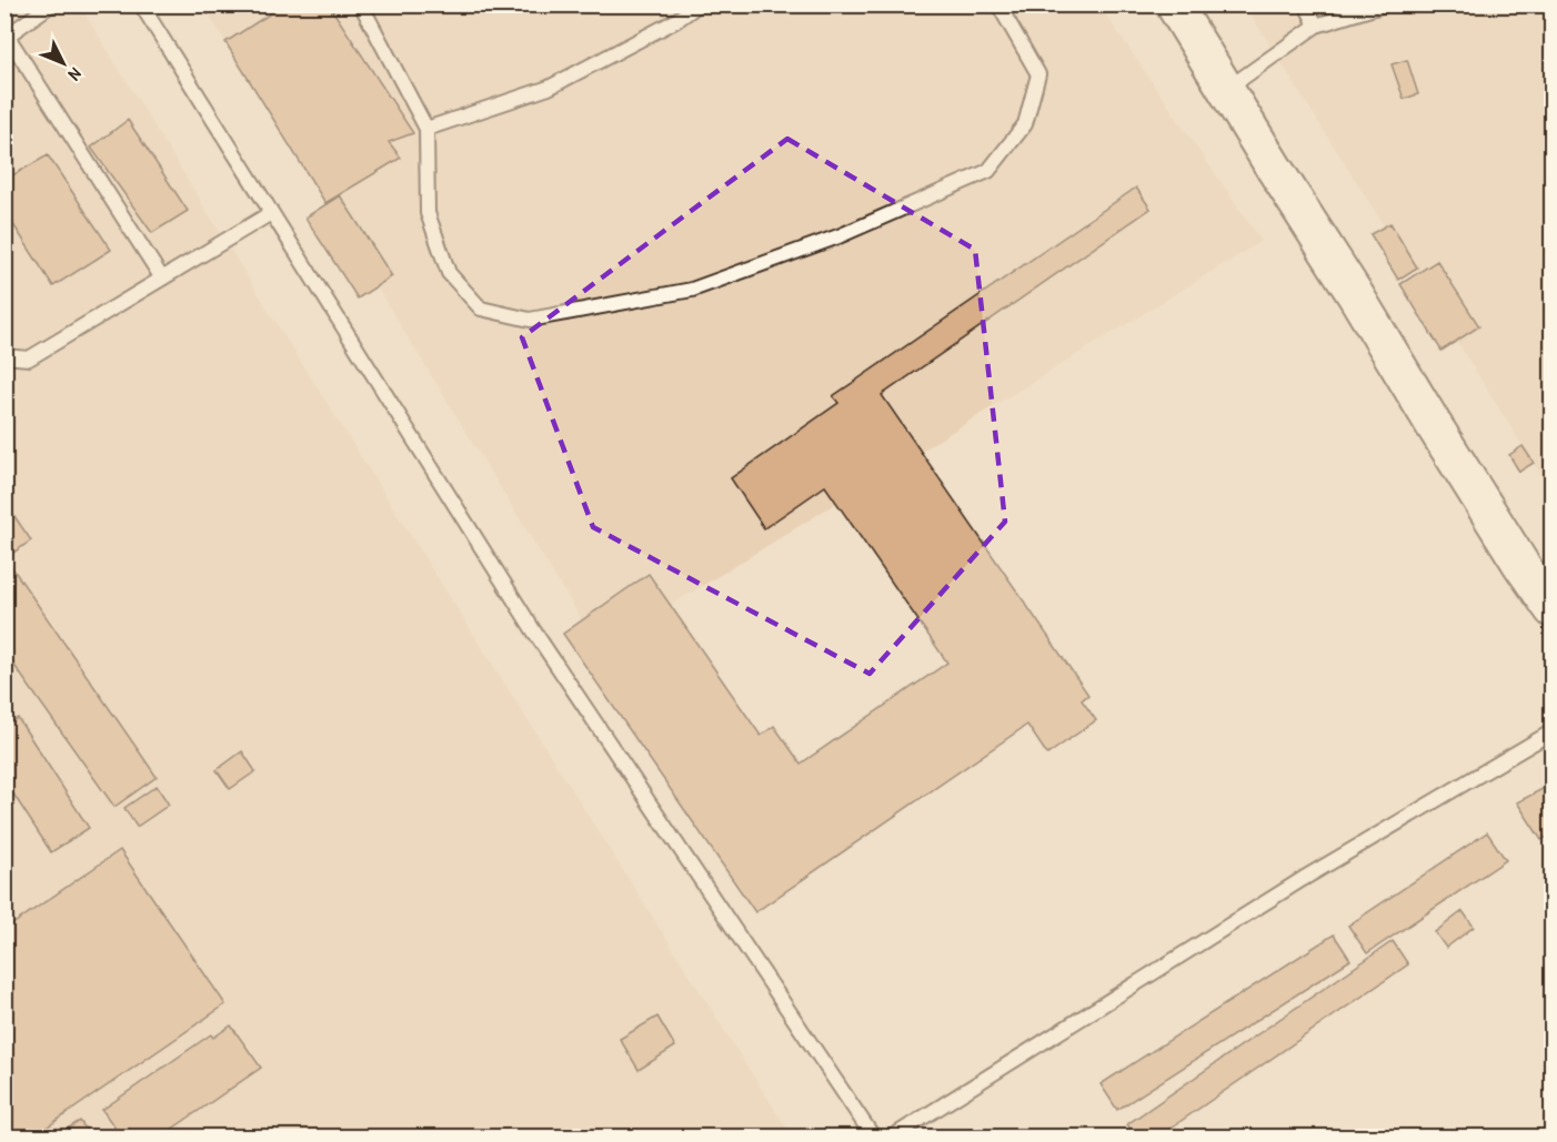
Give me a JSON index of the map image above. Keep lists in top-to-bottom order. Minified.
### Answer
{"north":"bottom right"}
